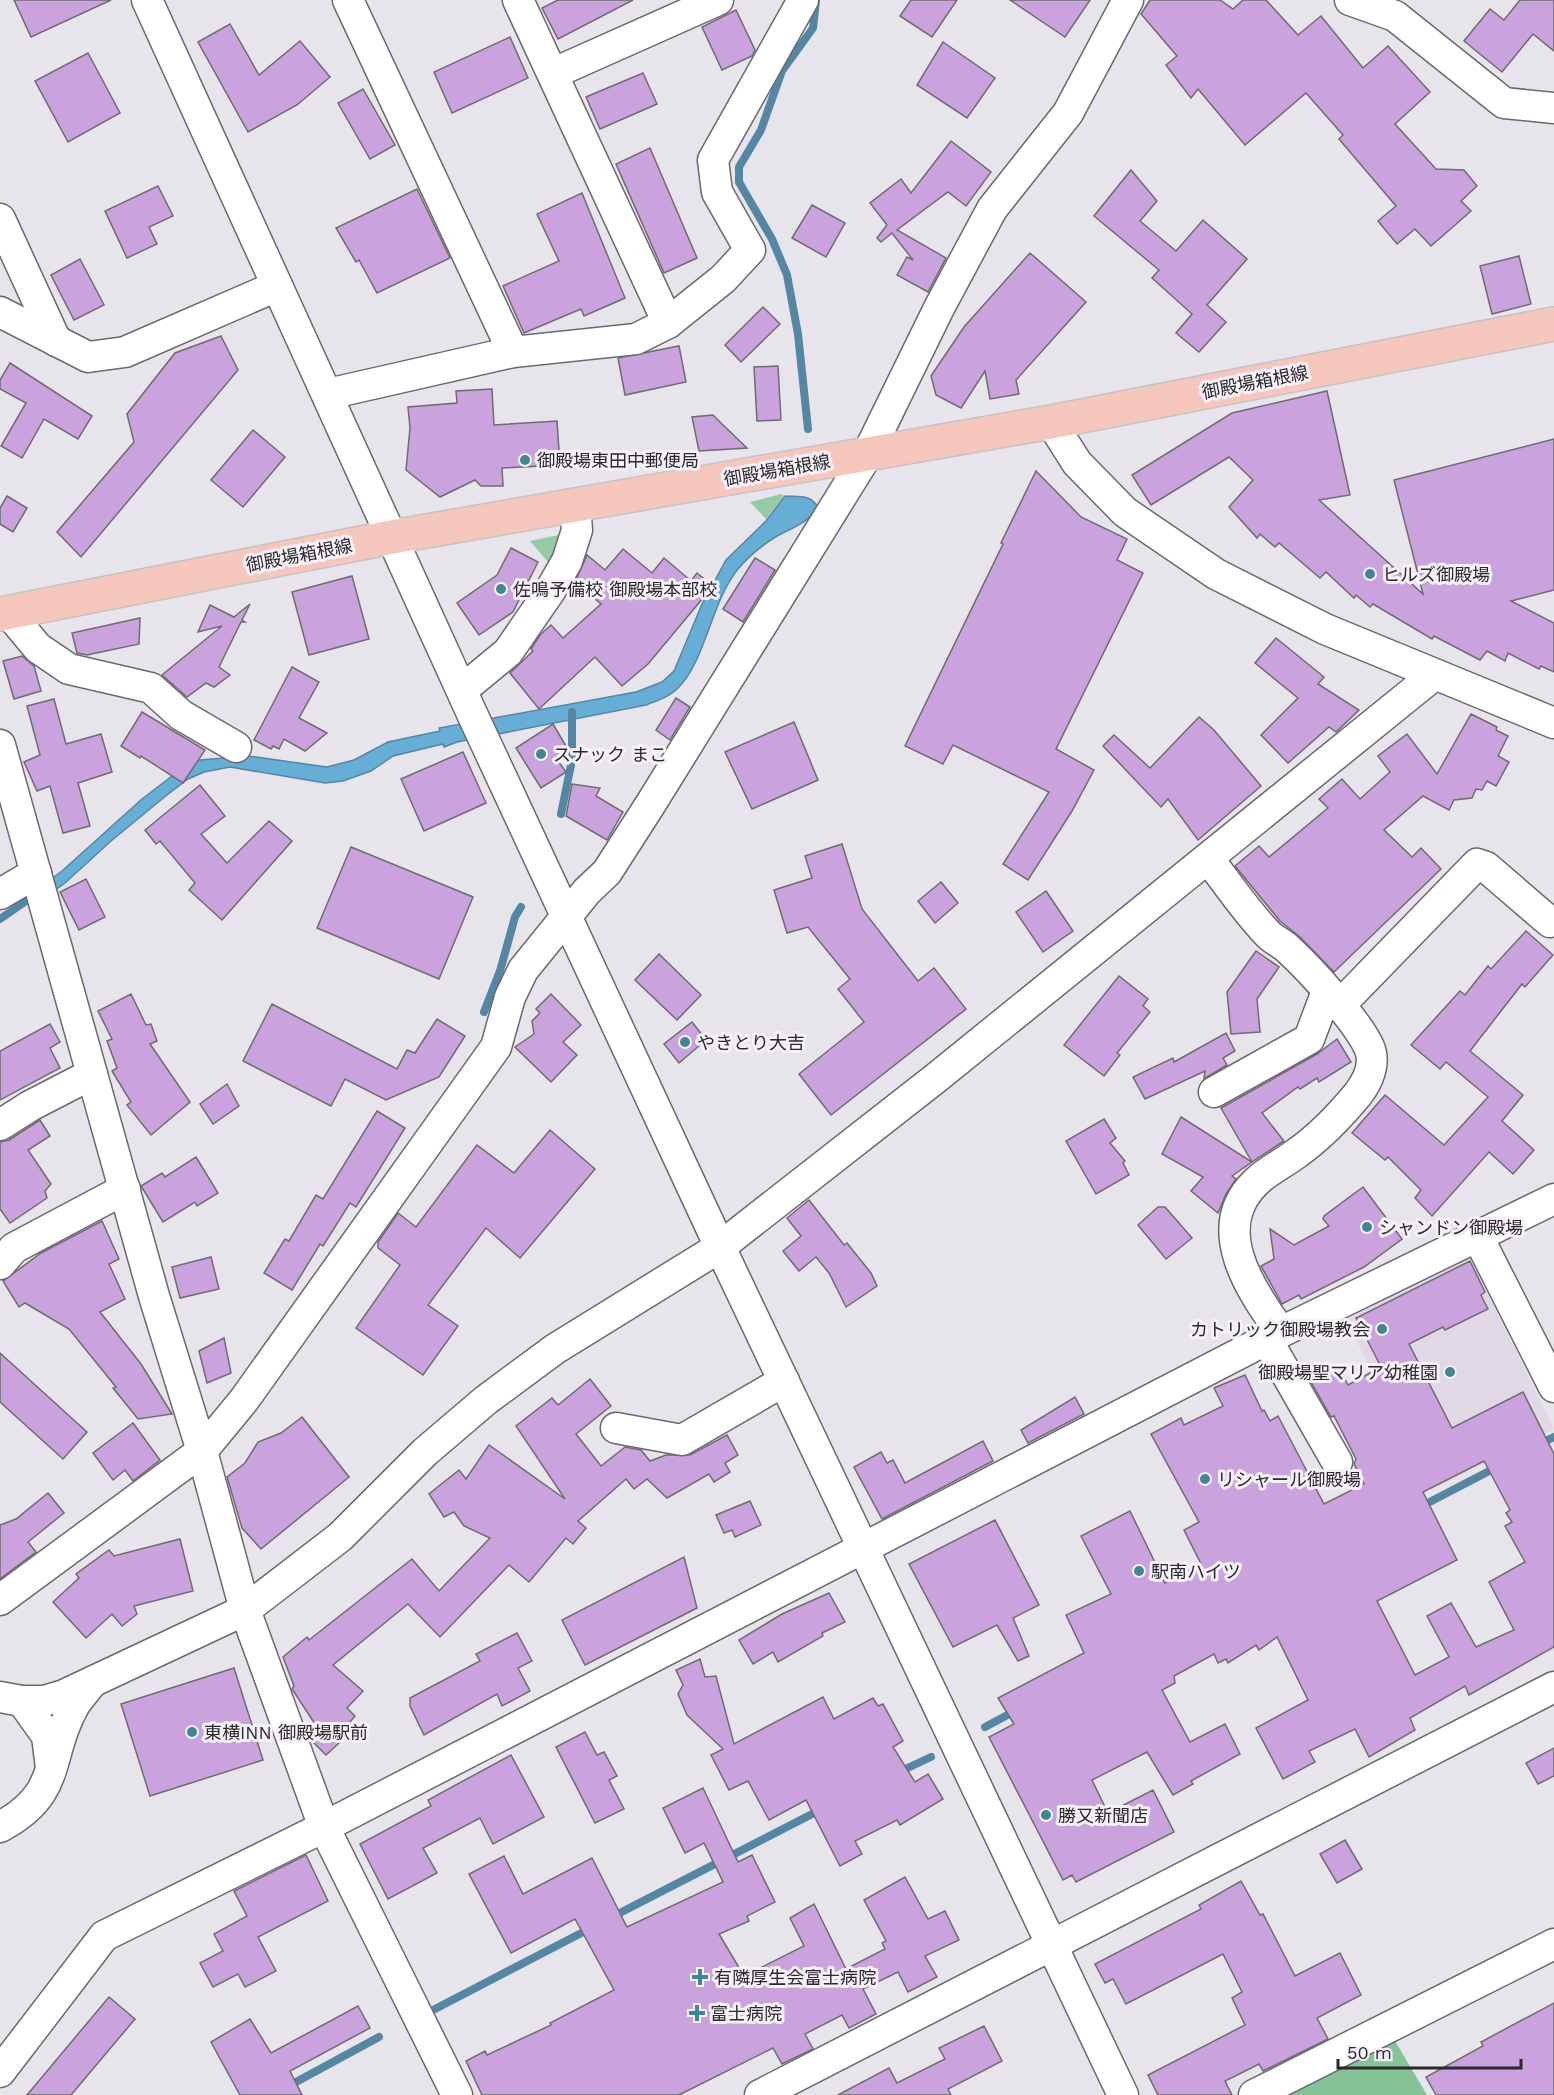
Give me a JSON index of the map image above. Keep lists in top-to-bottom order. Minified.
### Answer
{"streets":{"main road":["御殿場箱根線"]},"places":{"other":["御殿場東田中郵便局","ヒルズ御殿場","佐鳴予備校 御殿場本部校","スナック まこ","やきとり大吉","シャンドン御殿場","カトリック御殿場教会","御殿場聖マリア幼稚園","リシャール御殿場","駅南ハイツ","東横INN 御殿場駅前","勝又新聞店"],"health":["有隣厚生会富士病院","富士病院"]},"scale_bar":"50 m"}
